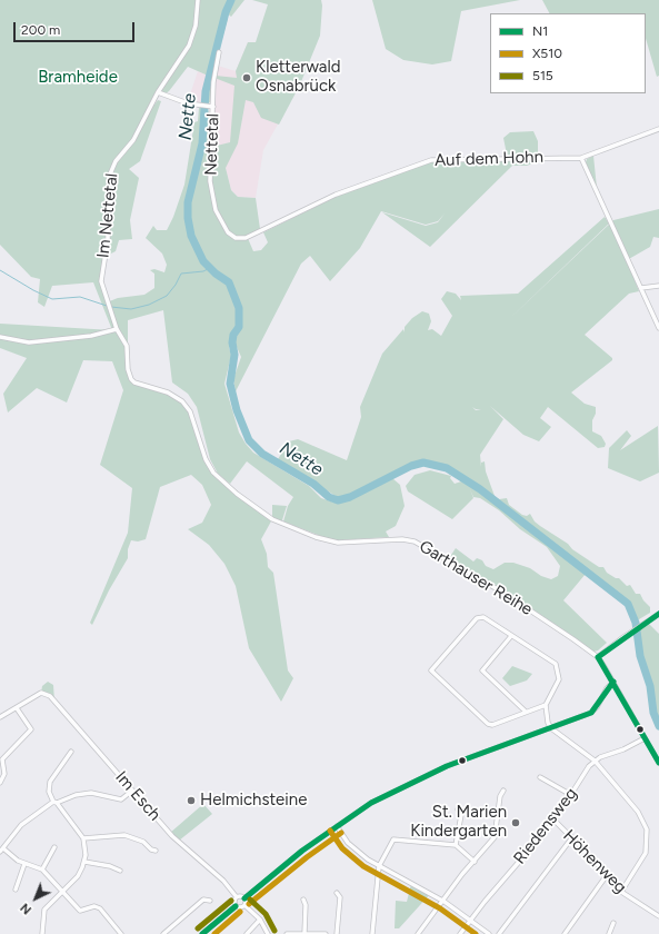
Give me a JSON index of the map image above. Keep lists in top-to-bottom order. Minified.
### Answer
{"streets":{"street":["Nettetal","Auf dem Hohn","Im Nettetal","Garthauser Reihe","Im Esch","Riedensweg","Höhenweg"]},"crossings":[["Nettetal","Auf dem Hohn"],["Im Nettetal","Garthauser Reihe"],["Riedensweg","Höhenweg"]],"water":["Nette"],"parks":["Bramheide"],"places":["Kletterwald Osnabrück","Helmichsteine","St. Marien Kindergarten"],"lines":["transit line N1","transit line X510","transit line 515"],"legend":["N1","X510","515"],"scale_bar":"200 m","north":"bottom left"}
